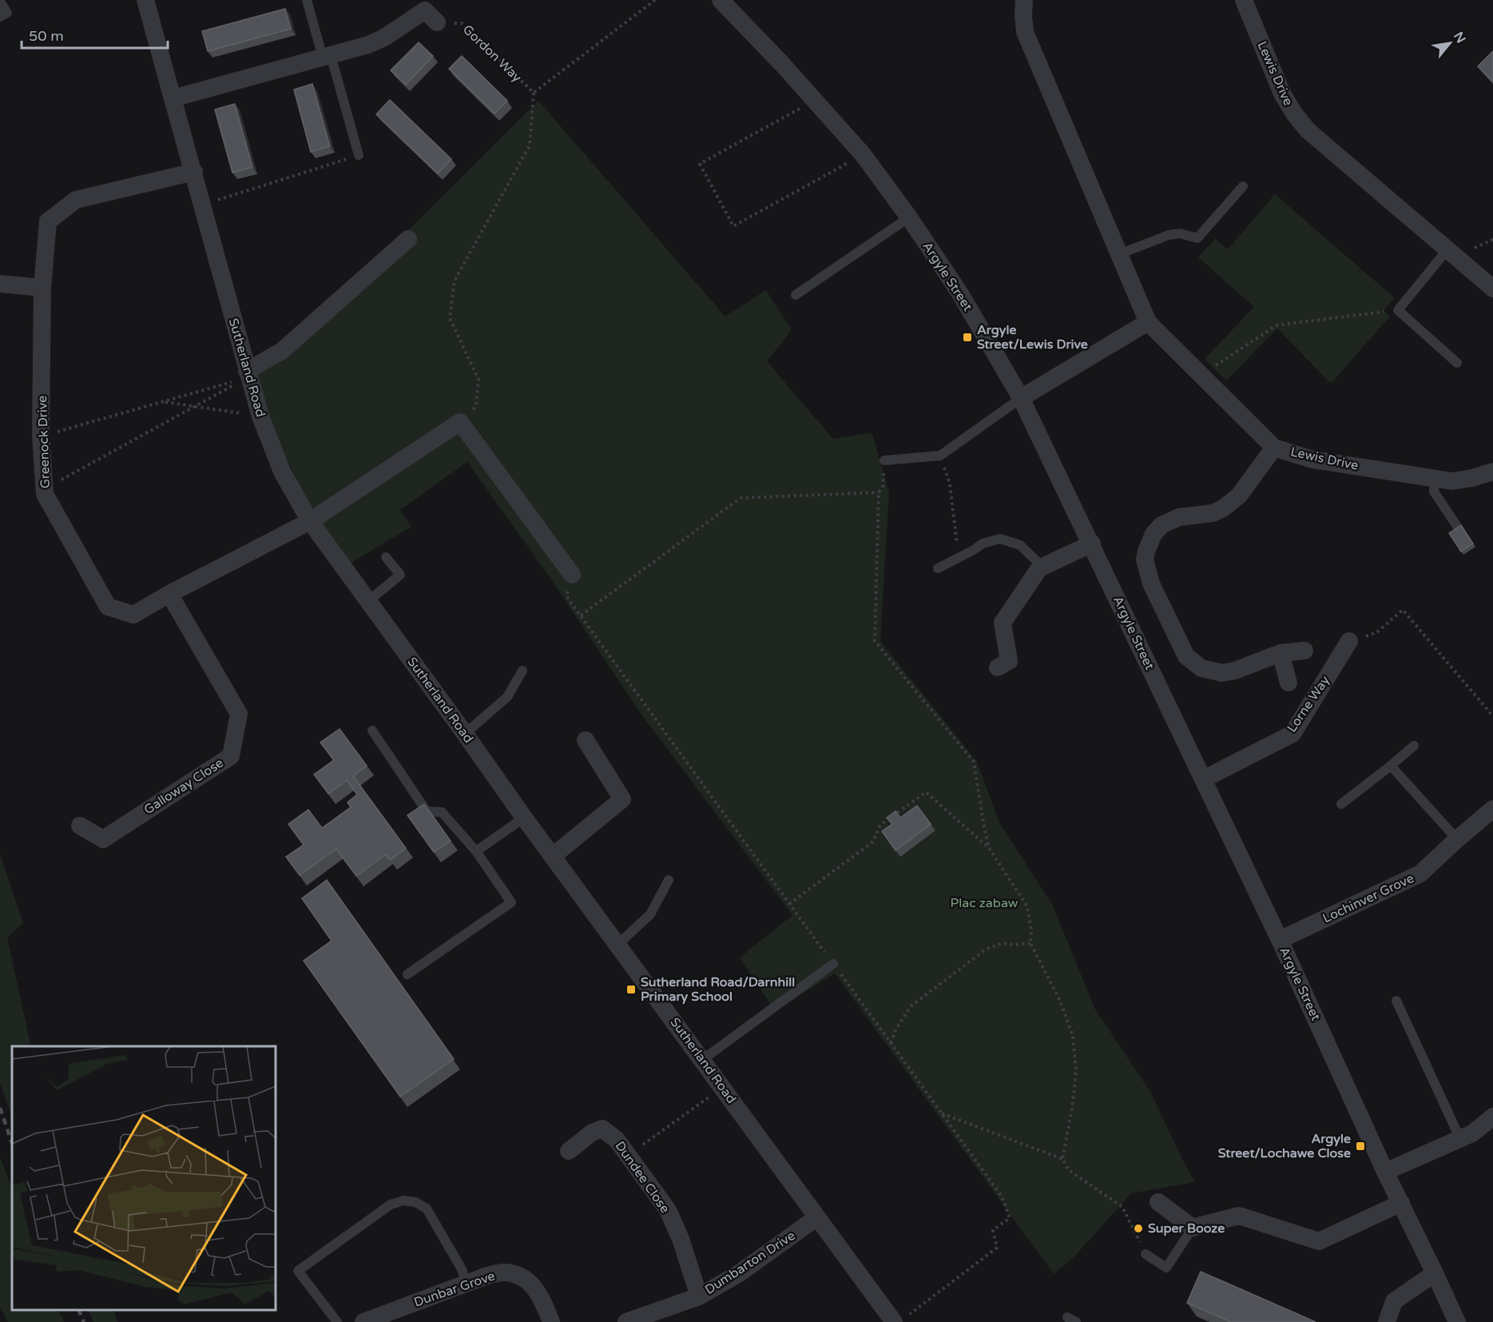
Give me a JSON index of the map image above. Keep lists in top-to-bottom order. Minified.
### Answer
{"streets":{"street":["Lewis Drive","Argyle Street","Sutherland Road","Greenock Drive","Lorne Way","Galloway Close","Lochinver Grove","Dundee Close","Dumbarton Drive","Dunbar Grove"],"path":["Gordon Way"]},"crossings":[["Argyle Street","Lorne Way"],["Argyle Street","Lochinver Grove"],["Sutherland Road","Greenock Drive"],["Sutherland Road","Dumbarton Drive"],["Greenock Drive","Galloway Close"],["Dundee Close","Dumbarton Drive"]],"parks":["Plac zabaw"],"places":{"transit":["Argyle Street/Lewis Drive","Sutherland Road/Darnhill Primary School","Argyle Street/Lochawe Close"],"other":["Super Booze"]},"scale_bar":"50 m","north":"top right"}
